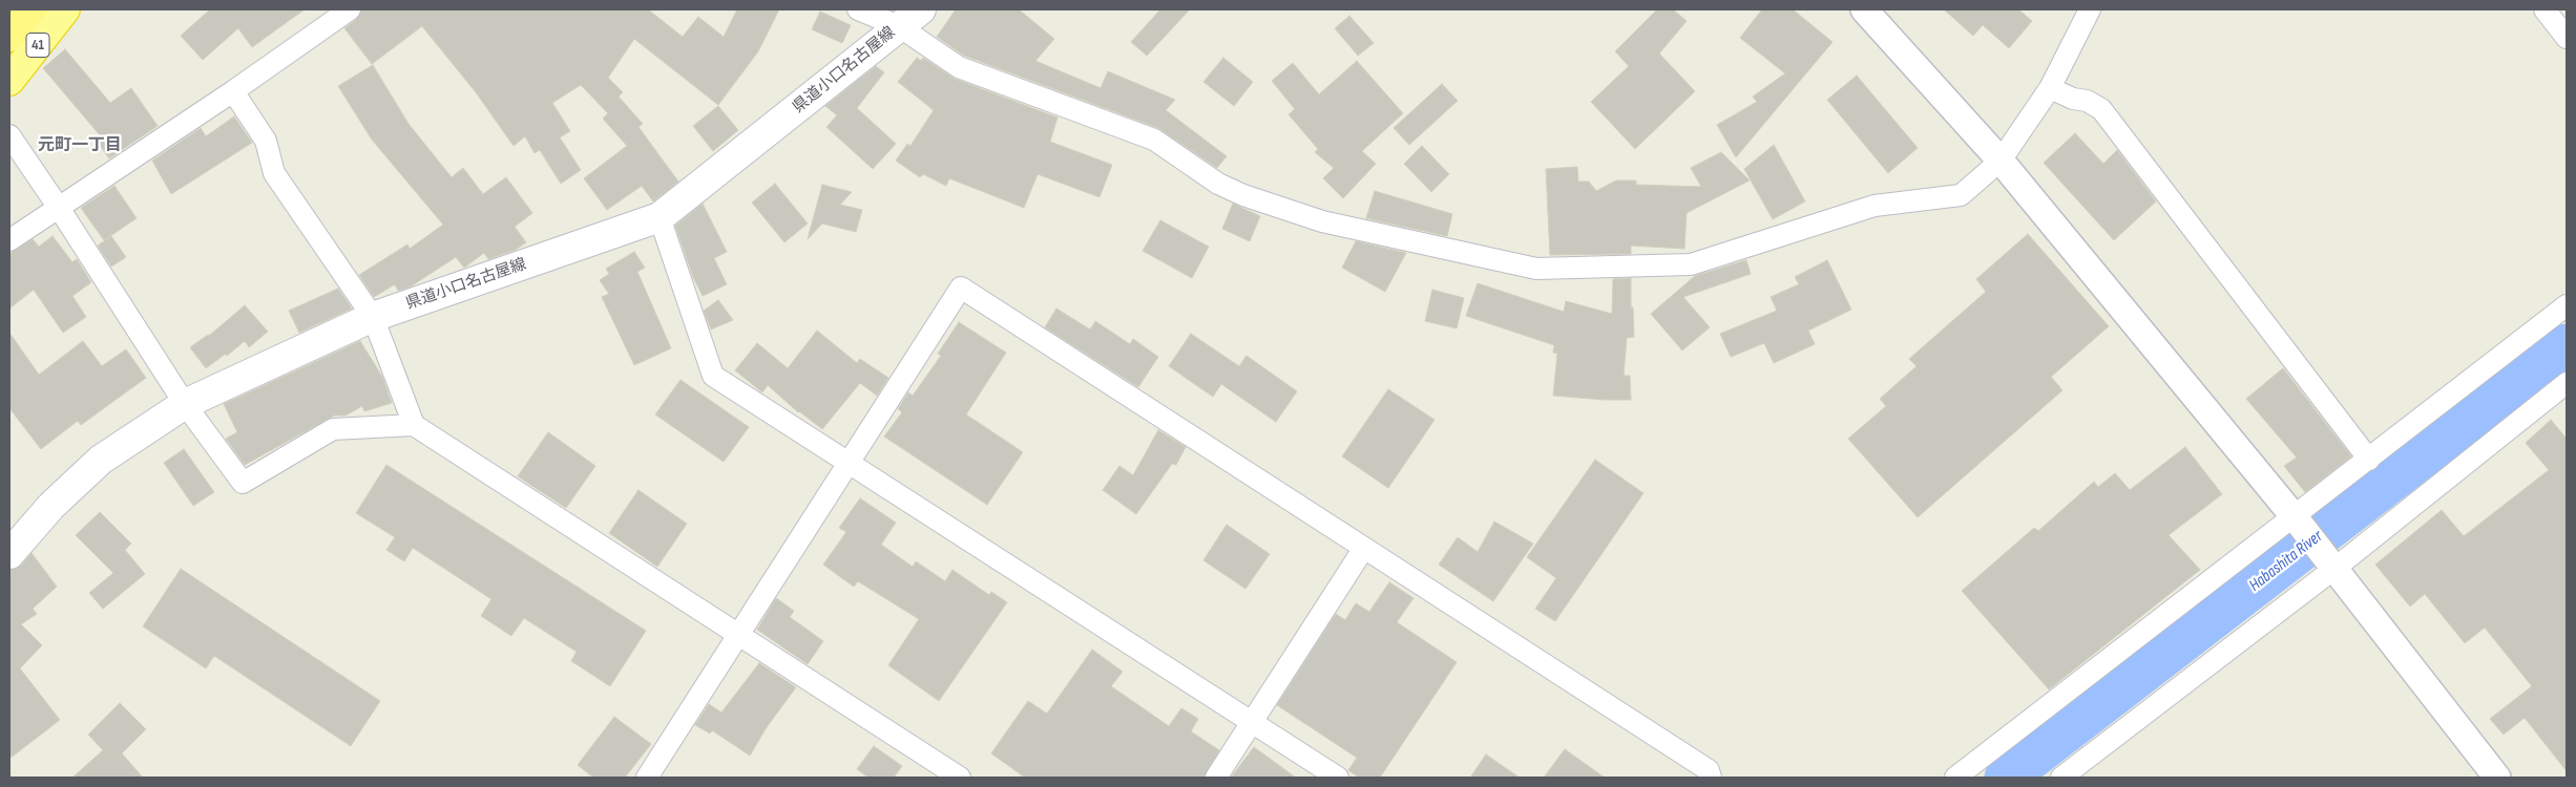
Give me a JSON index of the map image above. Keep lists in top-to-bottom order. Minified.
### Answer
{"streets":{"highway":["41"],"main road":["県道小口名古屋線"]},"districts":["元町一丁目"],"water":["Habashita River"]}
